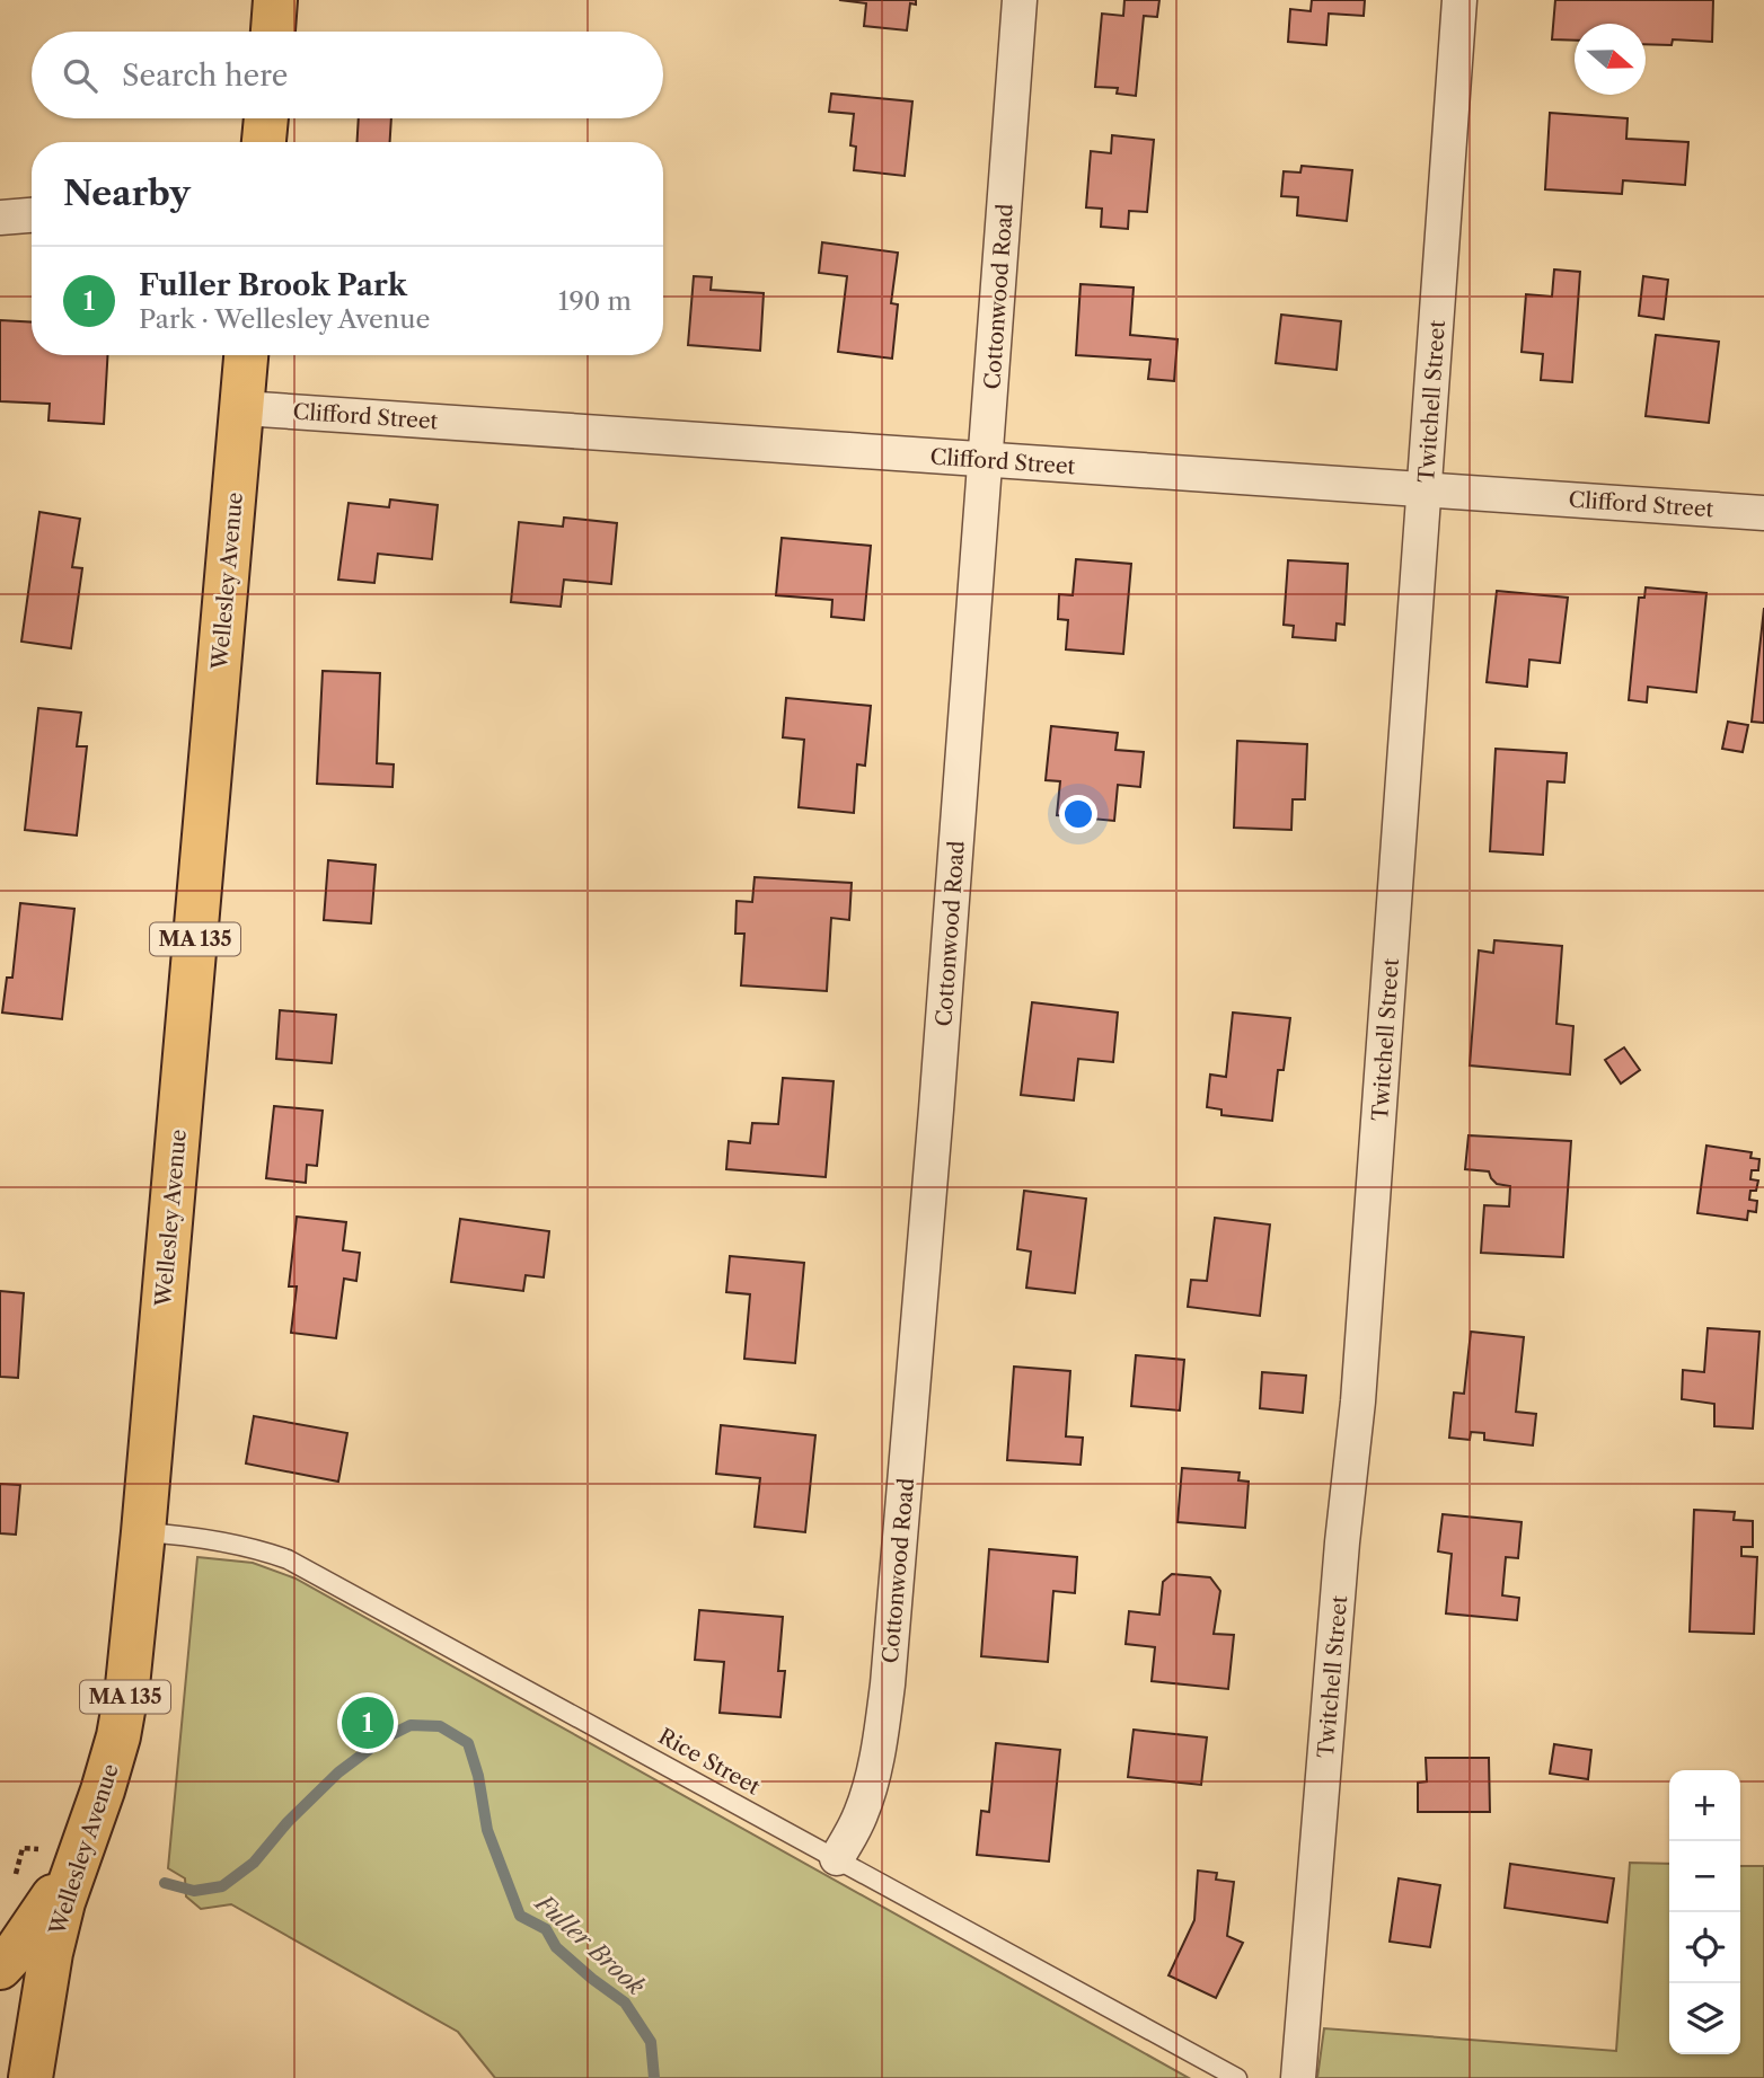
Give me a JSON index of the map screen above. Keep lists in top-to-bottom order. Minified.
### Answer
{"streets":{"main road":["Wellesley Avenue","MA 135"],"street":["Cottonwood Road","Twitchell Street","Clifford Street"],"lane":["Rice Street"]},"crossings":[["Cottonwood Road","Clifford Street"],["Cottonwood Road","Rice Street"],["Twitchell Street","Clifford Street"],["Clifford Street","Wellesley Avenue"],["Wellesley Avenue","MA 135"],["Wellesley Avenue","Rice Street"]],"water":["Fuller Brook"],"north":"right","page":{"search":"Search here","heading":"Nearby","list":[{"mark":"1","name":"Fuller Brook Park","note":"Park · Wellesley Avenue","value":"190 m"}],"pins":"1","map_buttons":["+","−"]}}
